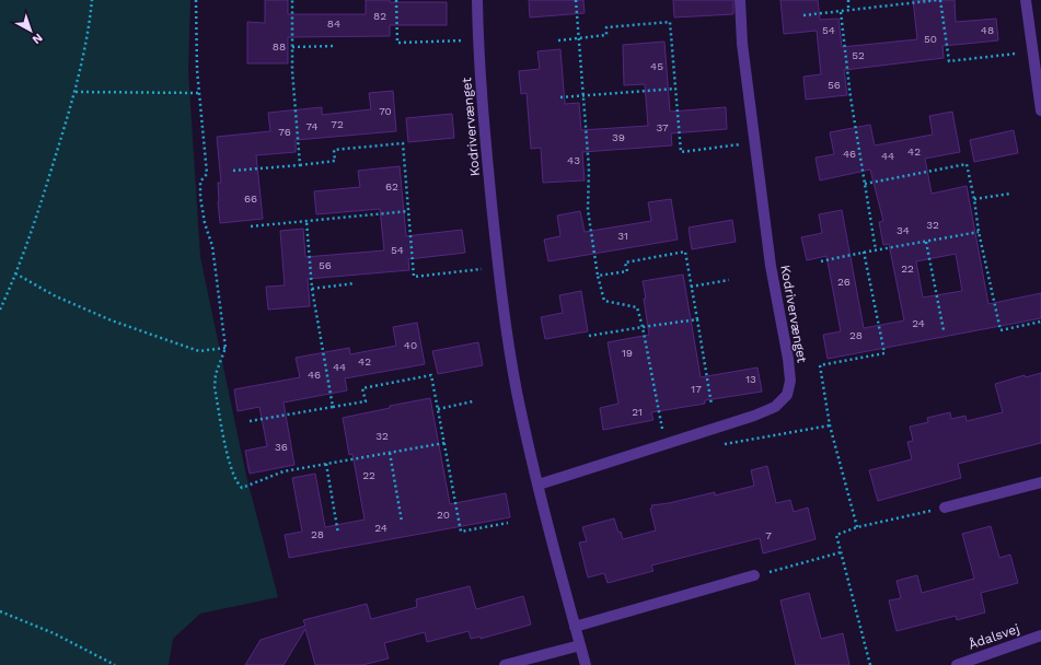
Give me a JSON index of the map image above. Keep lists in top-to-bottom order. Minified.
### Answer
{"streets":{"street":["Kodrivervænget","Ådalsvej"]},"house_numbers":["82","84","54","48","50","88","52","45","56","70","72","74","37","76","39","42","46","44","43","62","66","32","34","31","54","56","22","26","24","28","40","19","42","44","46","13","17","21","32","36","22","20","24","28","7"],"north":"bottom right"}
